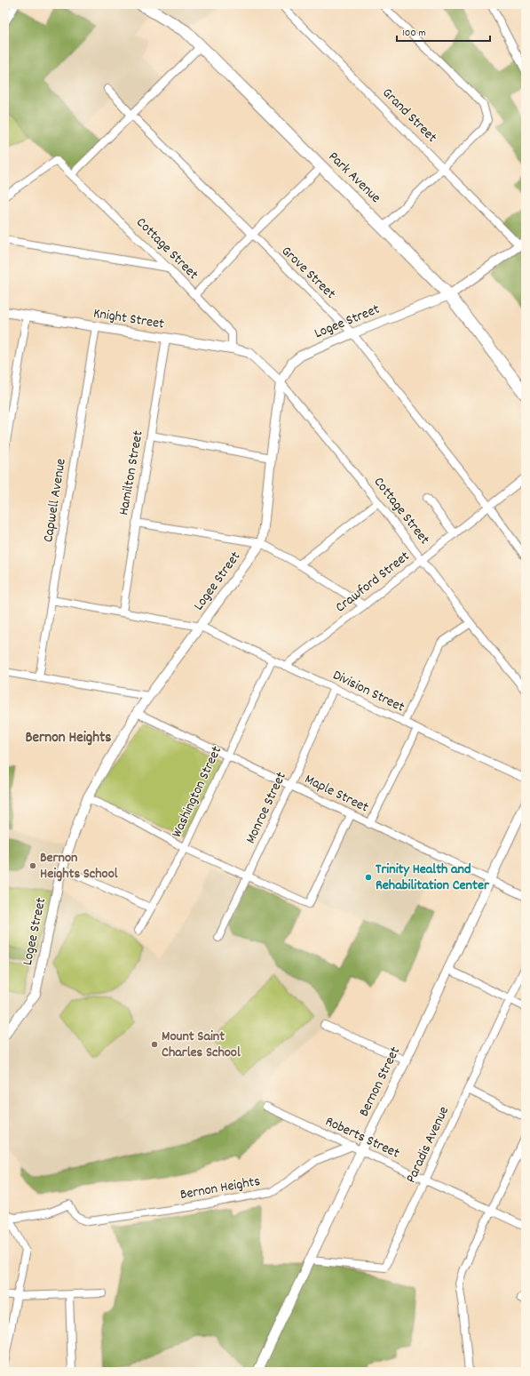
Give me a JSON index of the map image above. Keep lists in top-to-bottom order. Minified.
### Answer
{"streets":{"main road":["Park Avenue"],"street":["Grand Street","Cottage Street","Grove Street","Knight Street","Logee Street","Hamilton Street","Capwell Avenue","Crawford Street","Division Street","Washington Street","Maple Street","Monroe Street","Bernon Street","Roberts Street","Paradis Avenue","Bernon Heights"]},"crossings":[["Grand Street","Logee Street"],["Park Avenue","Logee Street"],["Cottage Street","Knight Street"],["Cottage Street","Logee Street"],["Cottage Street","Crawford Street"],["Grove Street","Logee Street"],["Grove Street","Crawford Street"],["Knight Street","Hamilton Street"],["Knight Street","Capwell Avenue"],["Logee Street","Division Street"],["Logee Street","Maple Street"],["Hamilton Street","Division Street"],["Capwell Avenue","Division Street"],["Crawford Street","Division Street"],["Division Street","Washington Street"],["Division Street","Monroe Street"],["Washington Street","Maple Street"],["Maple Street","Monroe Street"],["Maple Street","Bernon Street"],["Bernon Street","Roberts Street"],["Bernon Street","Paradis Avenue"],["Roberts Street","Paradis Avenue"],["Roberts Street","Bernon Heights"]],"districts":["Bernon Heights"],"places":["Bernon Heights School","Trinity Health and Rehabilitation Center","Mount Saint Charles School"],"scale_bar":"100 m"}
